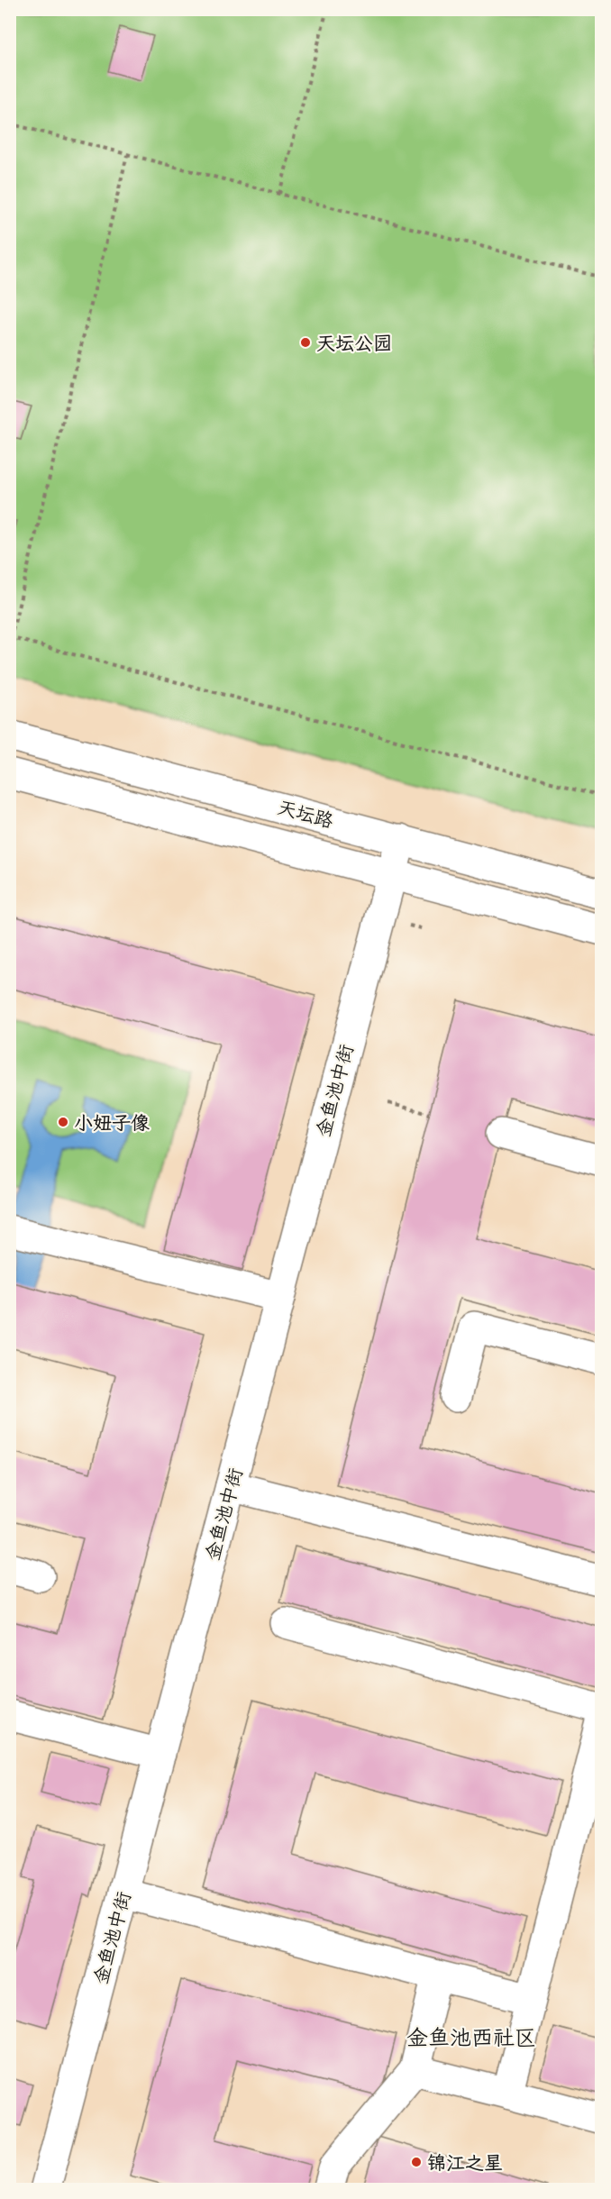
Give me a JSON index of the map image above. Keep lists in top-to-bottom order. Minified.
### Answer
{"streets":{"street":["天坛路","金鱼池中街"]},"crossings":[["天坛路","金鱼池中街"]],"districts":["金鱼池西社区"],"places":["天坛公园","小妞子像","锦江之星"]}
